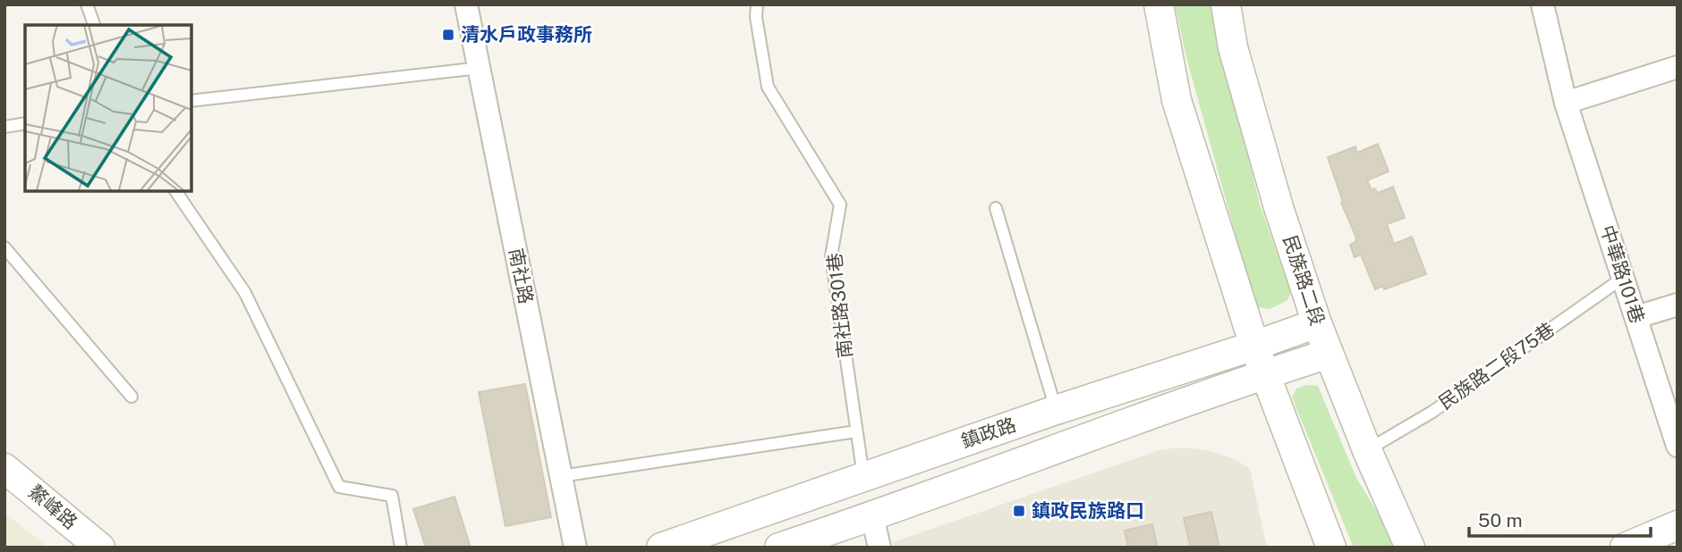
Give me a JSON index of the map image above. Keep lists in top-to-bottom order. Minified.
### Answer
{"streets":{"street":["中華路101巷","南社路","民族路二段","鎮政路","鰲峰路"],"lane":["南社路301巷","民族路二段75巷"]},"crossings":[["中華路101巷","民族路二段75巷"],["民族路二段","民族路二段75巷"],["民族路二段","鎮政路"],["南社路301巷","鎮政路"]],"places":{"transit":["清水戶政事務所","鎮政民族路口"]},"scale_bar":"50 m"}
